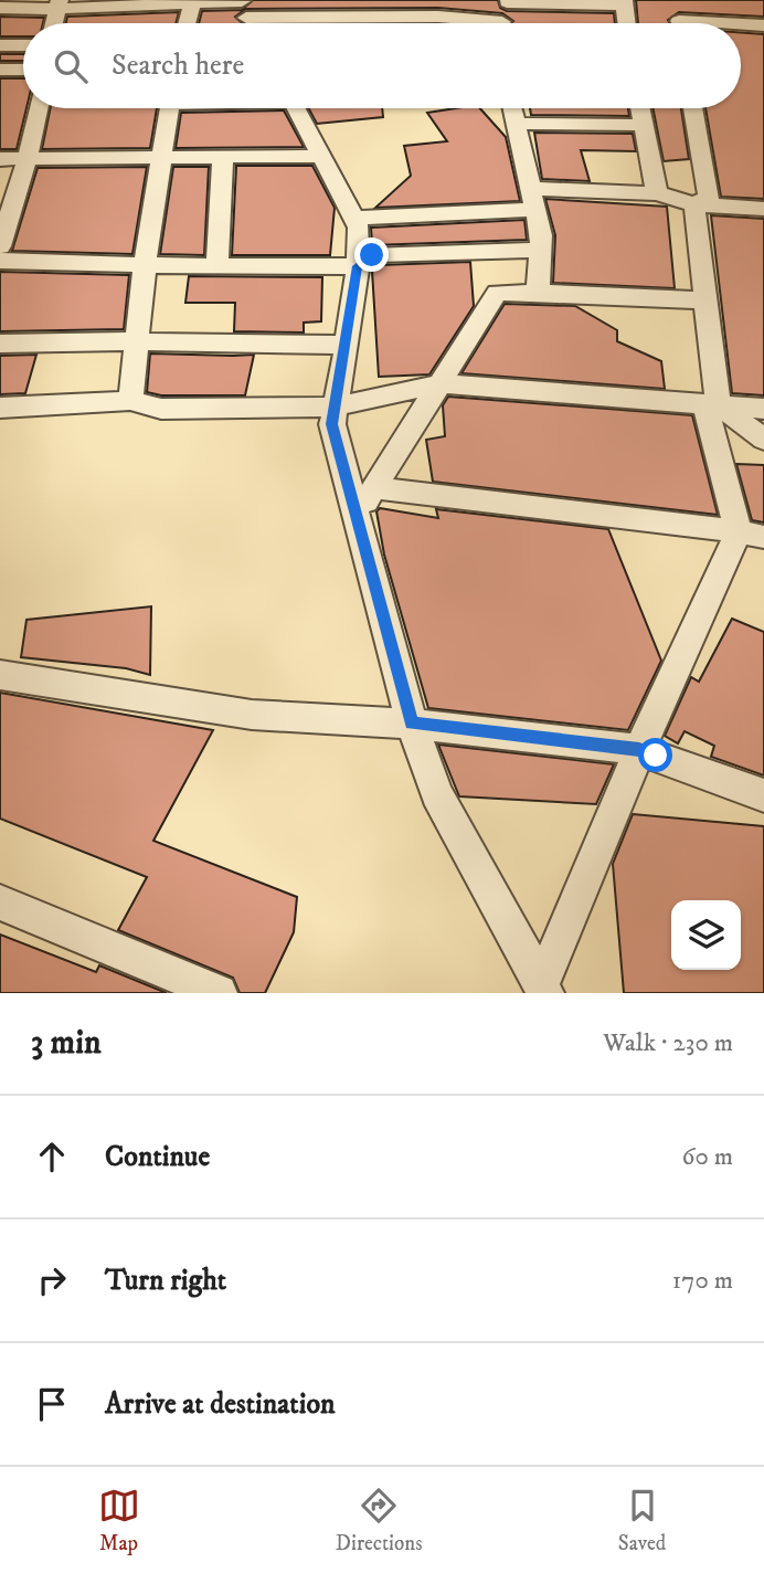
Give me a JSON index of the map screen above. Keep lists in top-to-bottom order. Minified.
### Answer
{"page":{"search":"Search here","heading":["3 min","Walk · 230 m"],"list":[["Continue","60 m"],["Turn right","170 m"],"Arrive at destination"],"nav":["Map","Directions","Saved"]}}
